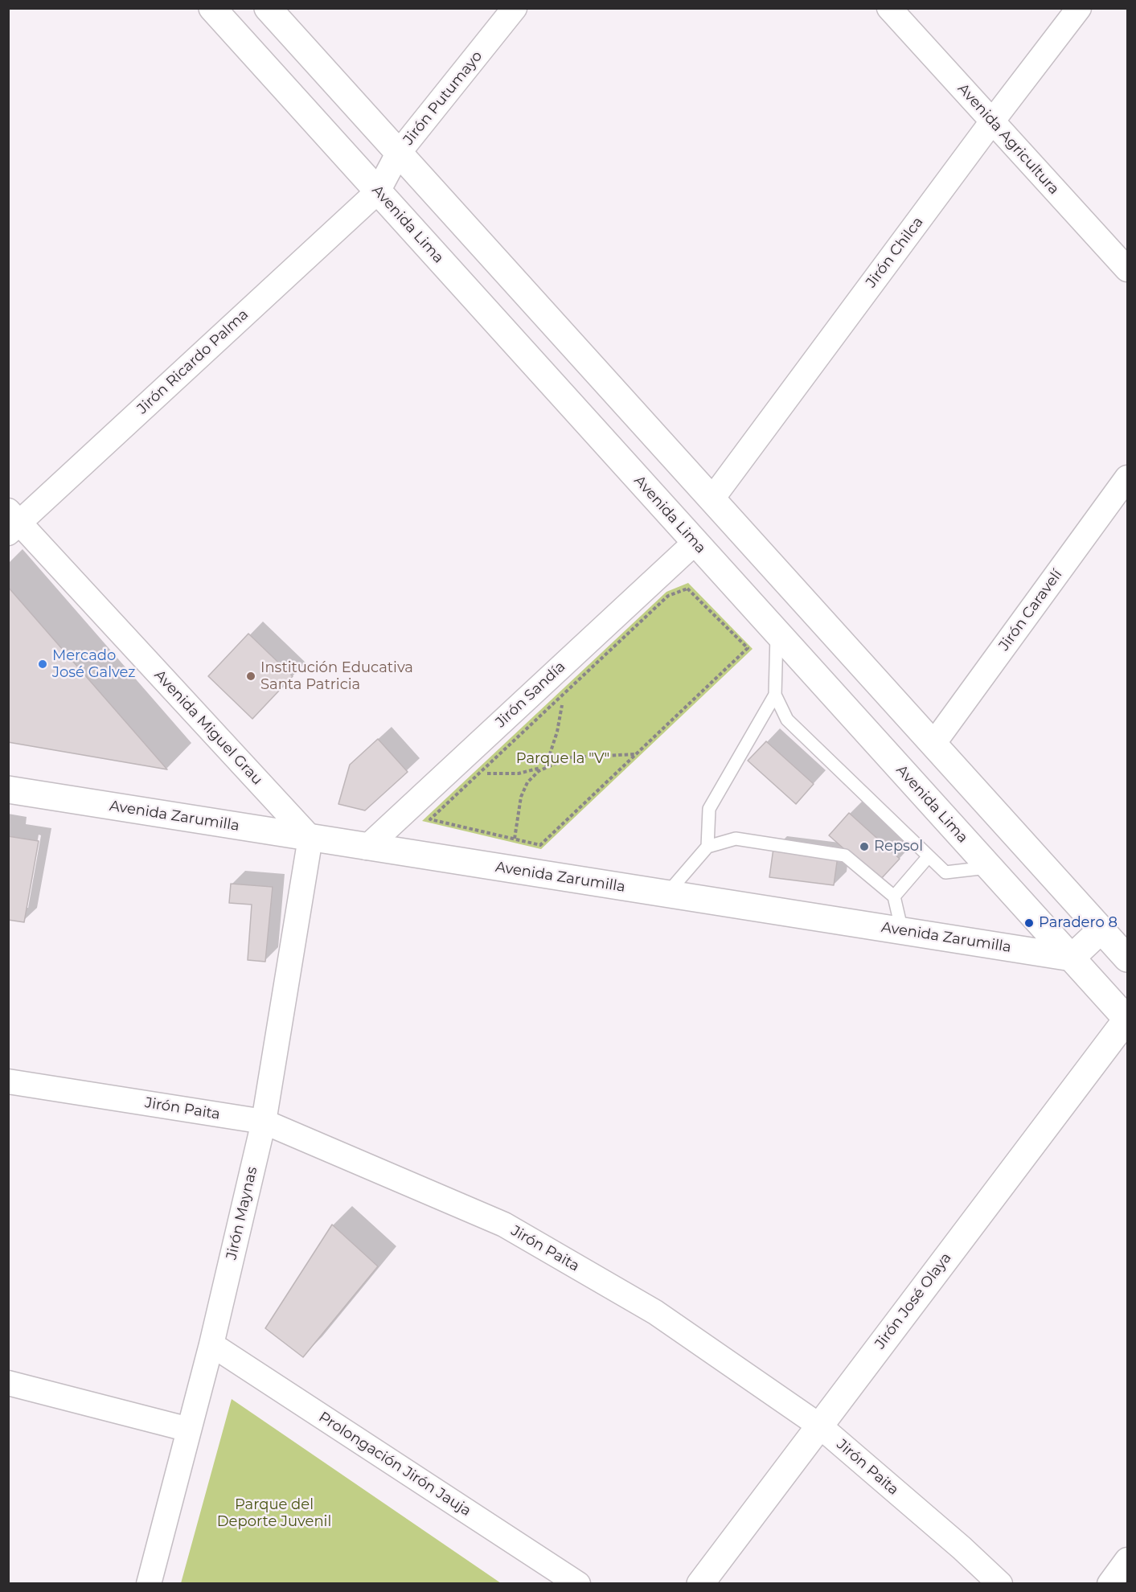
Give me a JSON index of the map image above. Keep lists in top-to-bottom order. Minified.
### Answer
{"streets":{"main road":["Avenida Lima","Avenida Zarumilla","Jirón José Olaya"],"street":["Jirón Putumayo","Avenida Agricultura","Jirón Chilca","Jirón Ricardo Palma","Jirón Caravelí","Jirón Sandía","Avenida Miguel Grau","Jirón Paita","Jirón Maynas","Prolongación Jirón Jauja"]},"crossings":[["Jirón Putumayo","Avenida Lima"],["Jirón Putumayo","Jirón Ricardo Palma"],["Avenida Agricultura","Jirón Chilca"],["Avenida Lima","Jirón Ricardo Palma"],["Avenida Lima","Jirón Sandía"],["Avenida Lima","Avenida Zarumilla"],["Avenida Lima","Jirón José Olaya"],["Jirón Ricardo Palma","Avenida Miguel Grau"],["Jirón Sandía","Avenida Zarumilla"],["Avenida Miguel Grau","Avenida Zarumilla"],["Avenida Miguel Grau","Jirón Maynas"],["Avenida Zarumilla","Jirón Maynas"],["Jirón Paita","Jirón Maynas"],["Jirón Paita","Jirón José Olaya"],["Jirón Maynas","Prolongación Jirón Jauja"]],"parks":["Parque la \"V\"","Parque del Deporte Juvenil"],"places":["Mercado José Galvez","Institución Educativa Santa Patricia","Repsol","Paradero 8"]}
